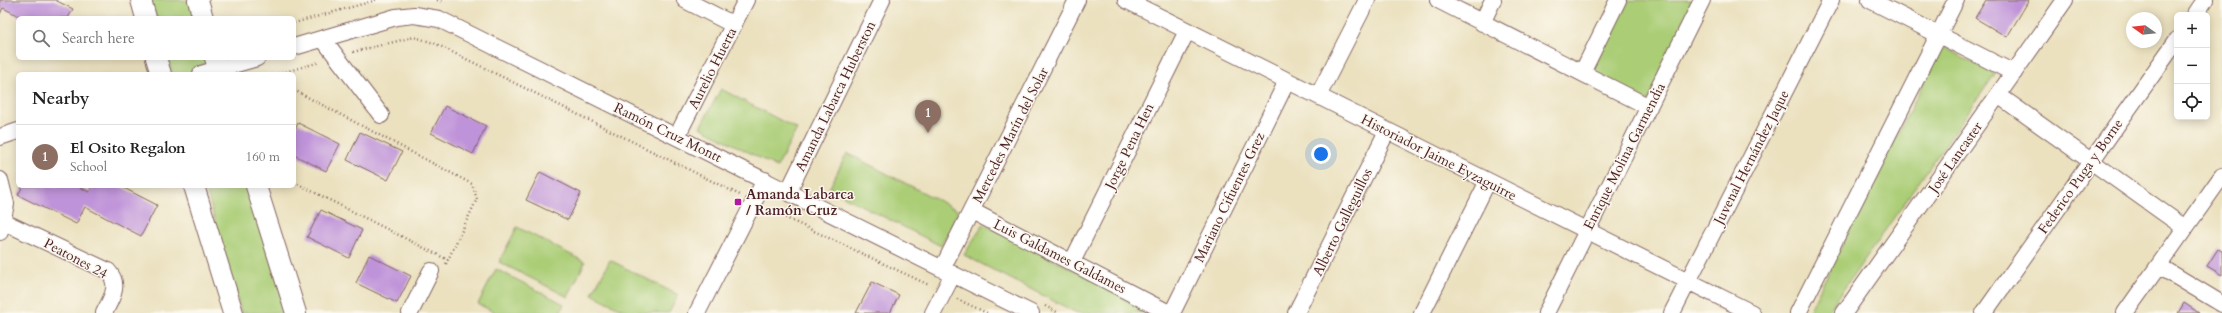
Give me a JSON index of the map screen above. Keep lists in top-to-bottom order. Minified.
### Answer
{"streets":{"street":["Aurelio Huerta","Amanda Labarca Huberston","Ramón Cruz Montt","Mercedes Marín del Solar","Jorge Pena Hen","Enrique Molina Garmendia","Historiador Jaime Eyzaguirre","Juvenal Hernández Jaque","José Lancaster","Federico Puga y Borne","Mariano Cifuentes Grez","Alberto Galleguillos","Luis Galdames Galdames","Peatones 24"]},"crossings":[["Aurelio Huerta","Ramón Cruz Montt"],["Amanda Labarca Huberston","Ramón Cruz Montt"],["Ramón Cruz Montt","Mercedes Marín del Solar"],["Mercedes Marín del Solar","Luis Galdames Galdames"],["Jorge Pena Hen","Historiador Jaime Eyzaguirre"],["Jorge Pena Hen","Luis Galdames Galdames"],["Enrique Molina Garmendia","Historiador Jaime Eyzaguirre"],["Historiador Jaime Eyzaguirre","Juvenal Hernández Jaque"],["Historiador Jaime Eyzaguirre","Mariano Cifuentes Grez"],["Historiador Jaime Eyzaguirre","Alberto Galleguillos"],["Mariano Cifuentes Grez","Luis Galdames Galdames"]],"places":{"transit":["Amanda Labarca / Ramón Cruz"]},"north":"left","page":{"map_buttons":["+","−"],"search":"Search here","heading":"Nearby","pins":"1","list":[{"mark":"1","name":"El Osito Regalon","note":"School","value":"160 m"}]}}
